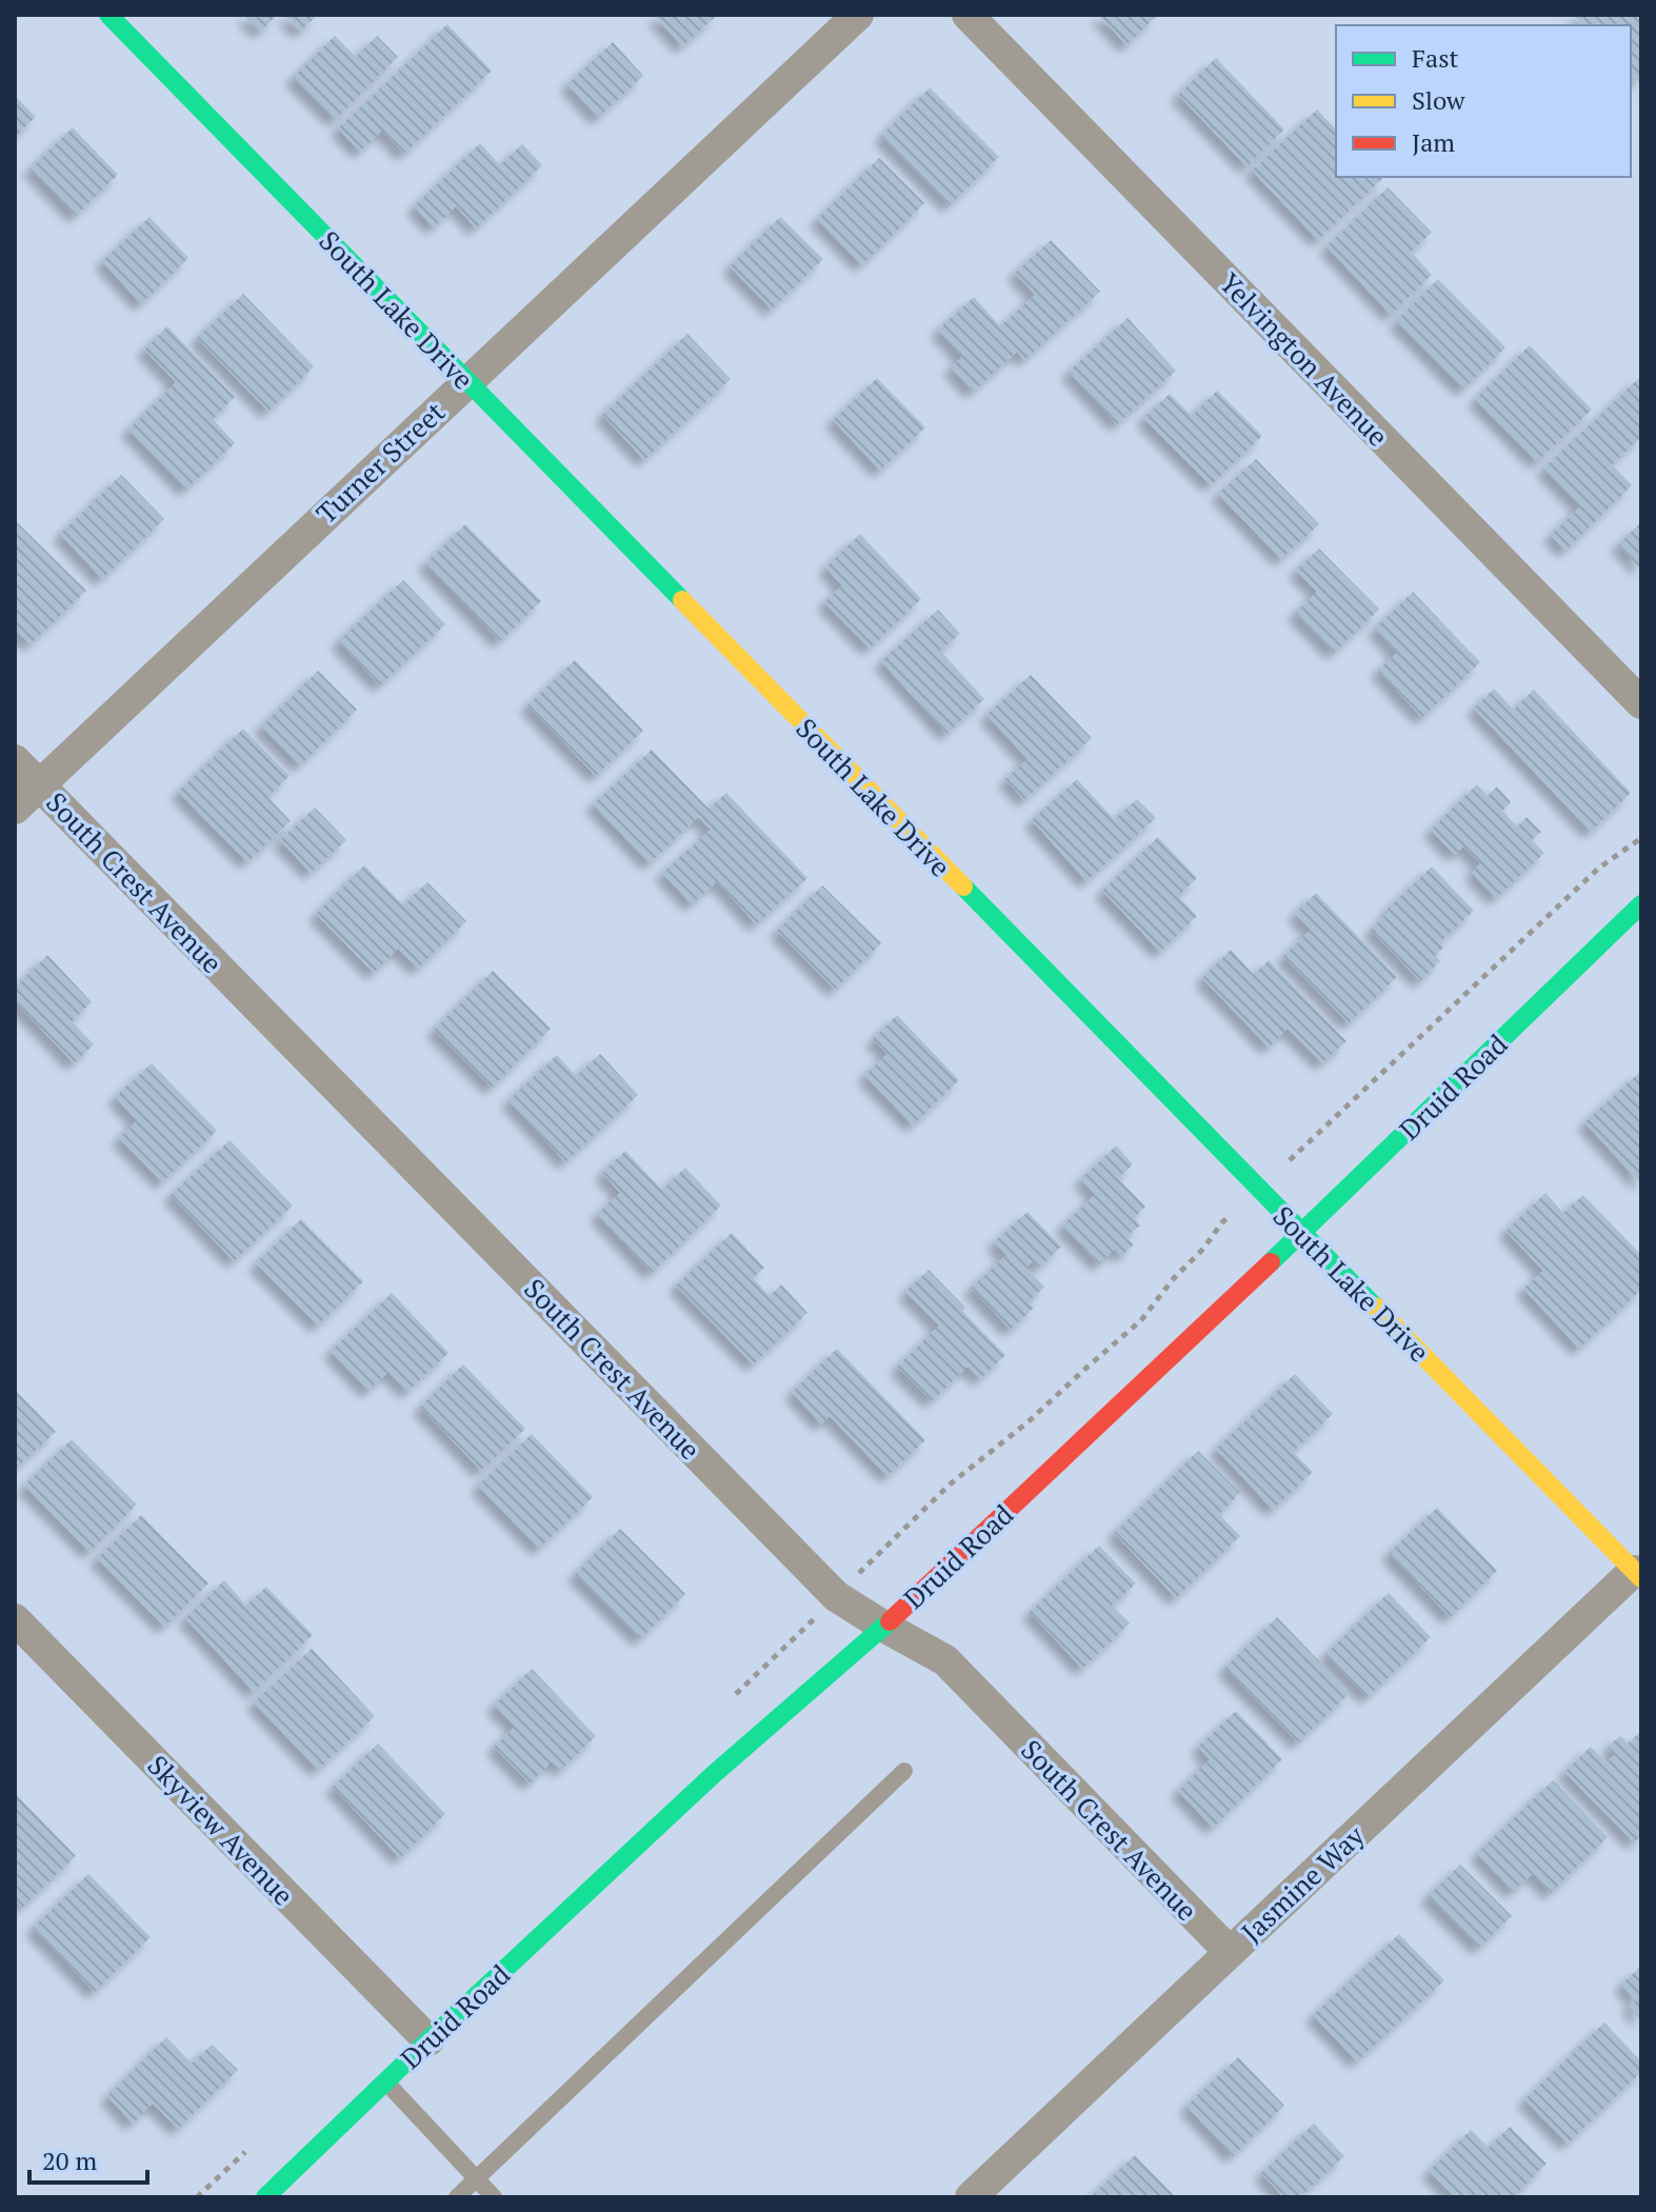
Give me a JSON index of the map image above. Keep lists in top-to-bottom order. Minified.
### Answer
{"streets":{"street":["South Lake Drive","Yelvington Avenue","Turner Street","South Crest Avenue","Druid Road","Skyview Avenue","Jasmine Way"]},"crossings":[["South Lake Drive","Turner Street"],["South Lake Drive","Druid Road"],["South Lake Drive","Jasmine Way"],["Turner Street","South Crest Avenue"],["South Crest Avenue","Druid Road"],["South Crest Avenue","Jasmine Way"],["Druid Road","Skyview Avenue"]],"legend":["Fast","Slow","Jam"],"scale_bar":"20 m"}
